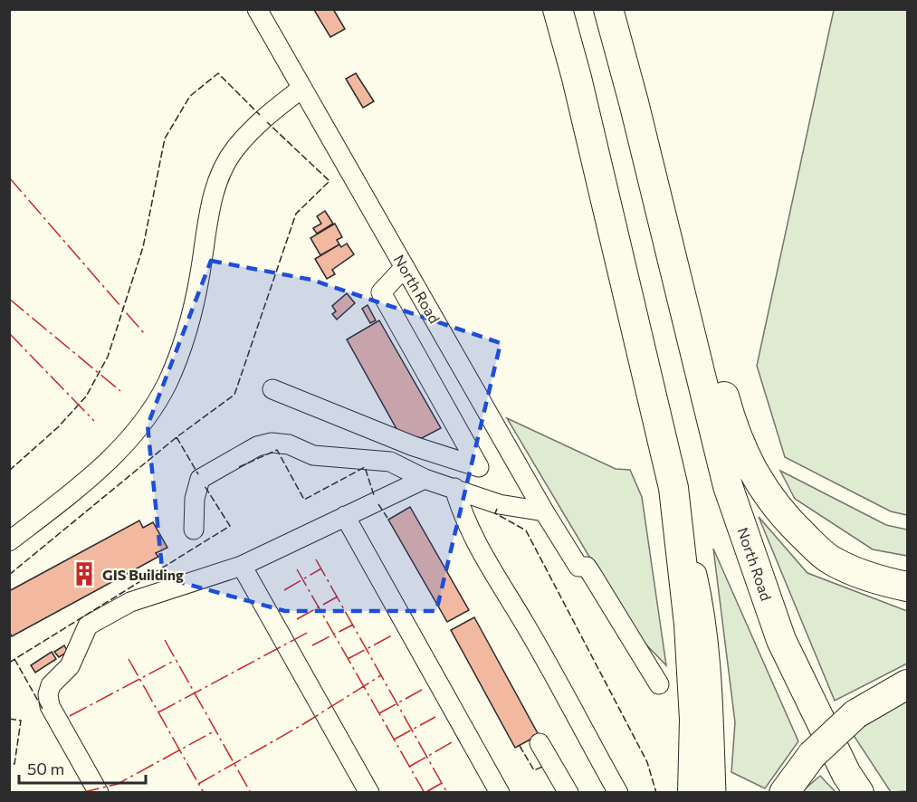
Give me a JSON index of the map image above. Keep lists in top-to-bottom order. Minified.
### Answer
{"streets":{"highway":["North Road"]},"places":{"building":["GIS Building"]},"scale_bar":"50 m"}
